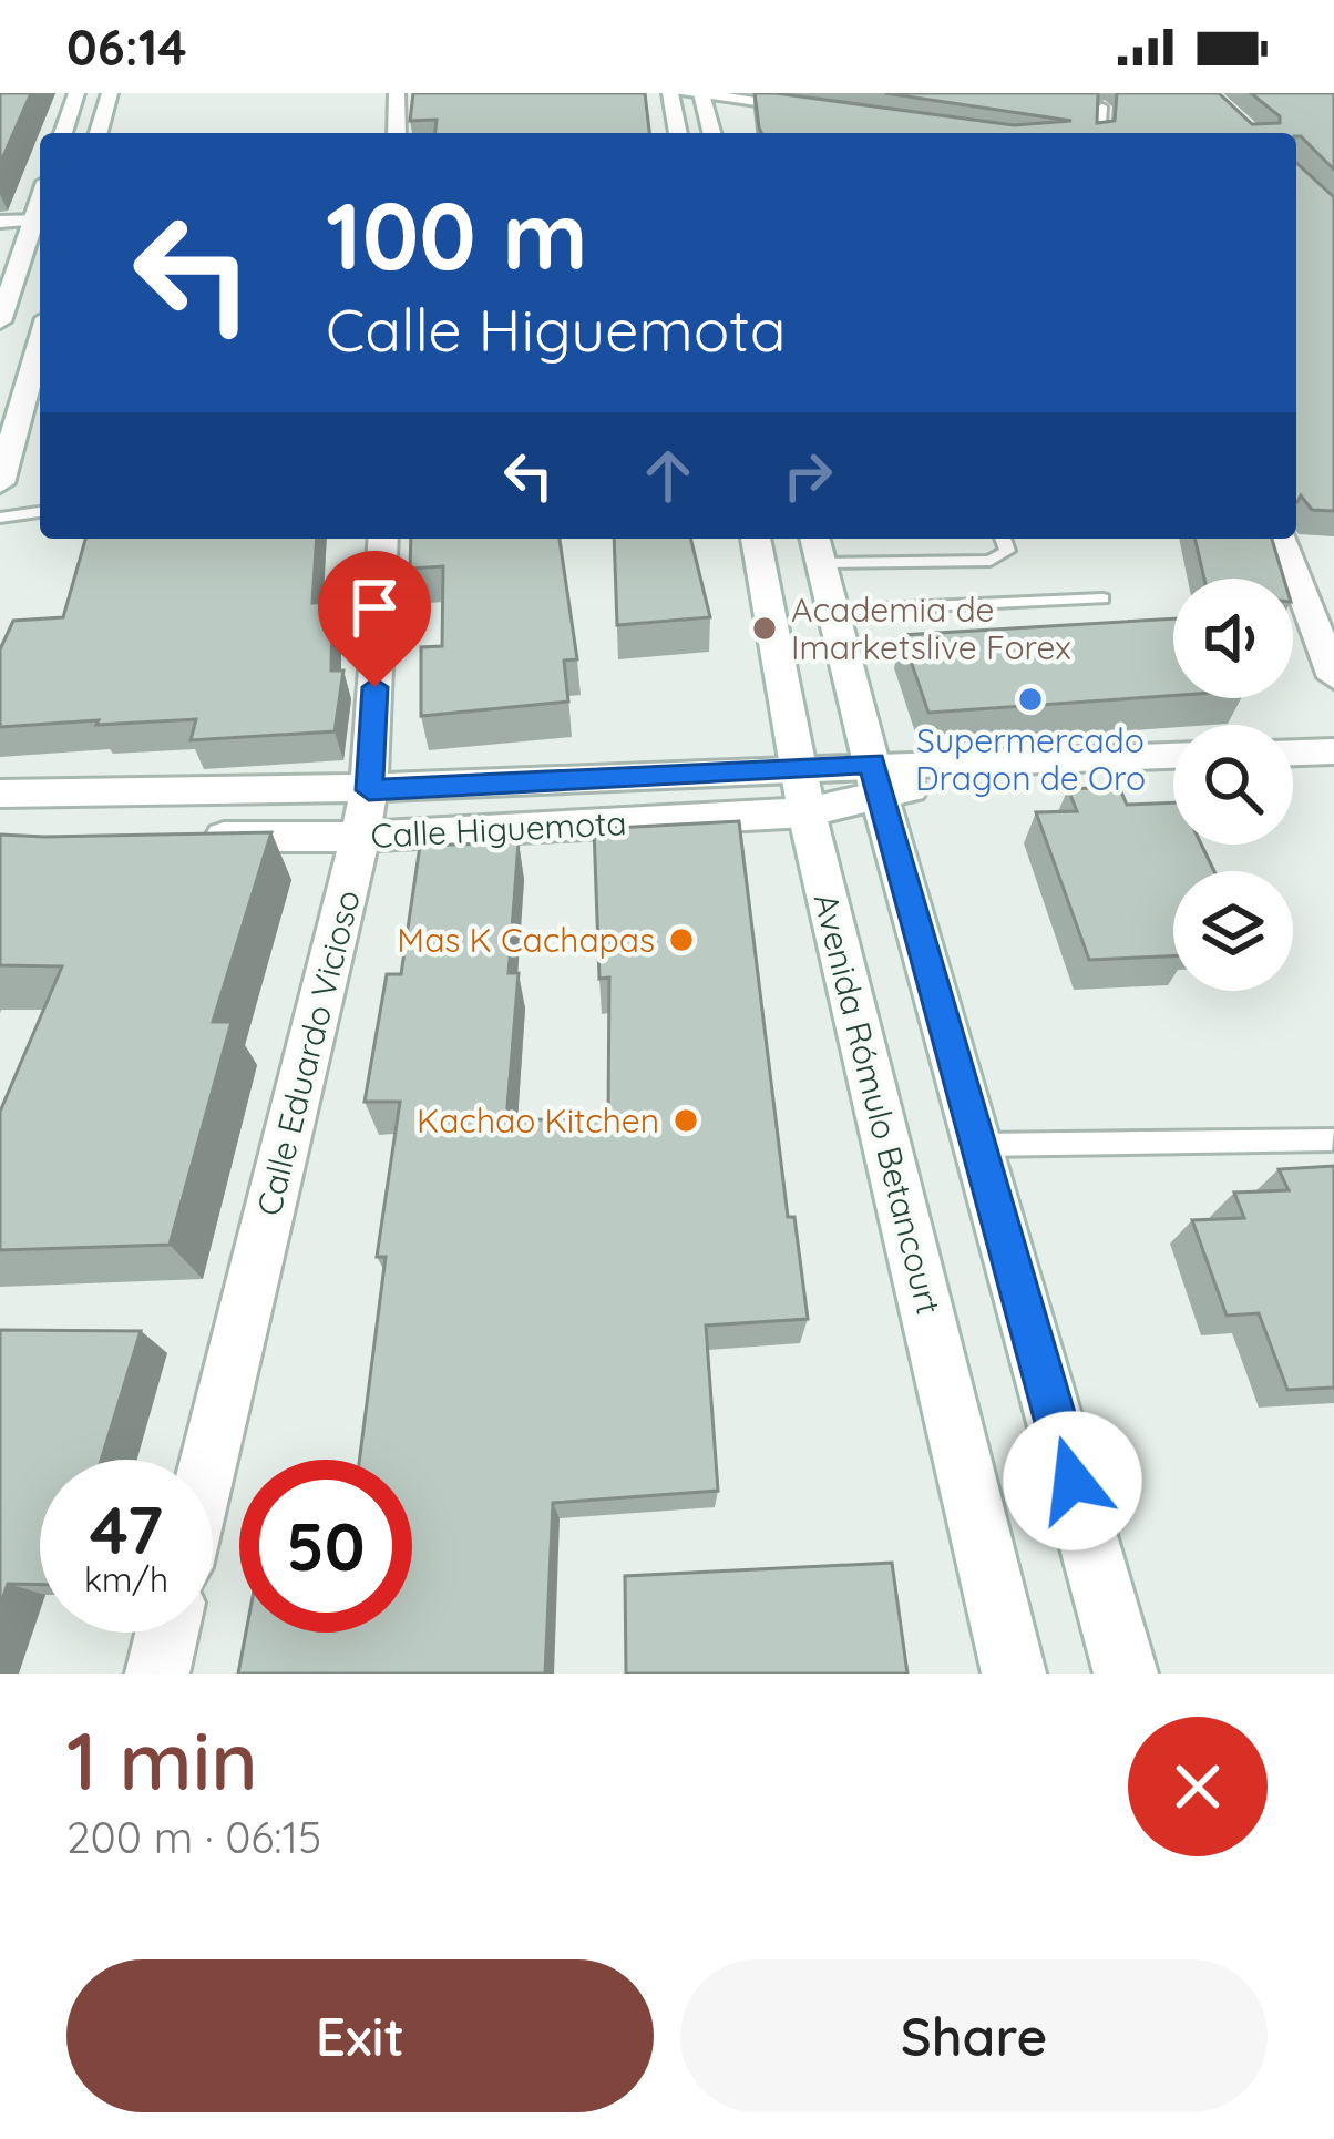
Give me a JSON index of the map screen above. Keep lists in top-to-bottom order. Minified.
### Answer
{"streets":{"main road":["Calle Higuemota","Calle Eduardo Vicioso","Avenida Rómulo Betancourt"]},"crossings":[["Calle Higuemota","Calle Eduardo Vicioso"],["Calle Higuemota","Avenida Rómulo Betancourt"]],"places":["Academia de Imarketslive Forex","Supermercado Dragon de Oro","Mas K Cachapas","Kachao Kitchen"],"page":{"status":"06:14","turn":["100 m","Calle Higuemota"],"speed":"47 km/h","limit":"50","heading":["1 min","200 m · 06:15"],"buttons":["Exit","Share"]}}
